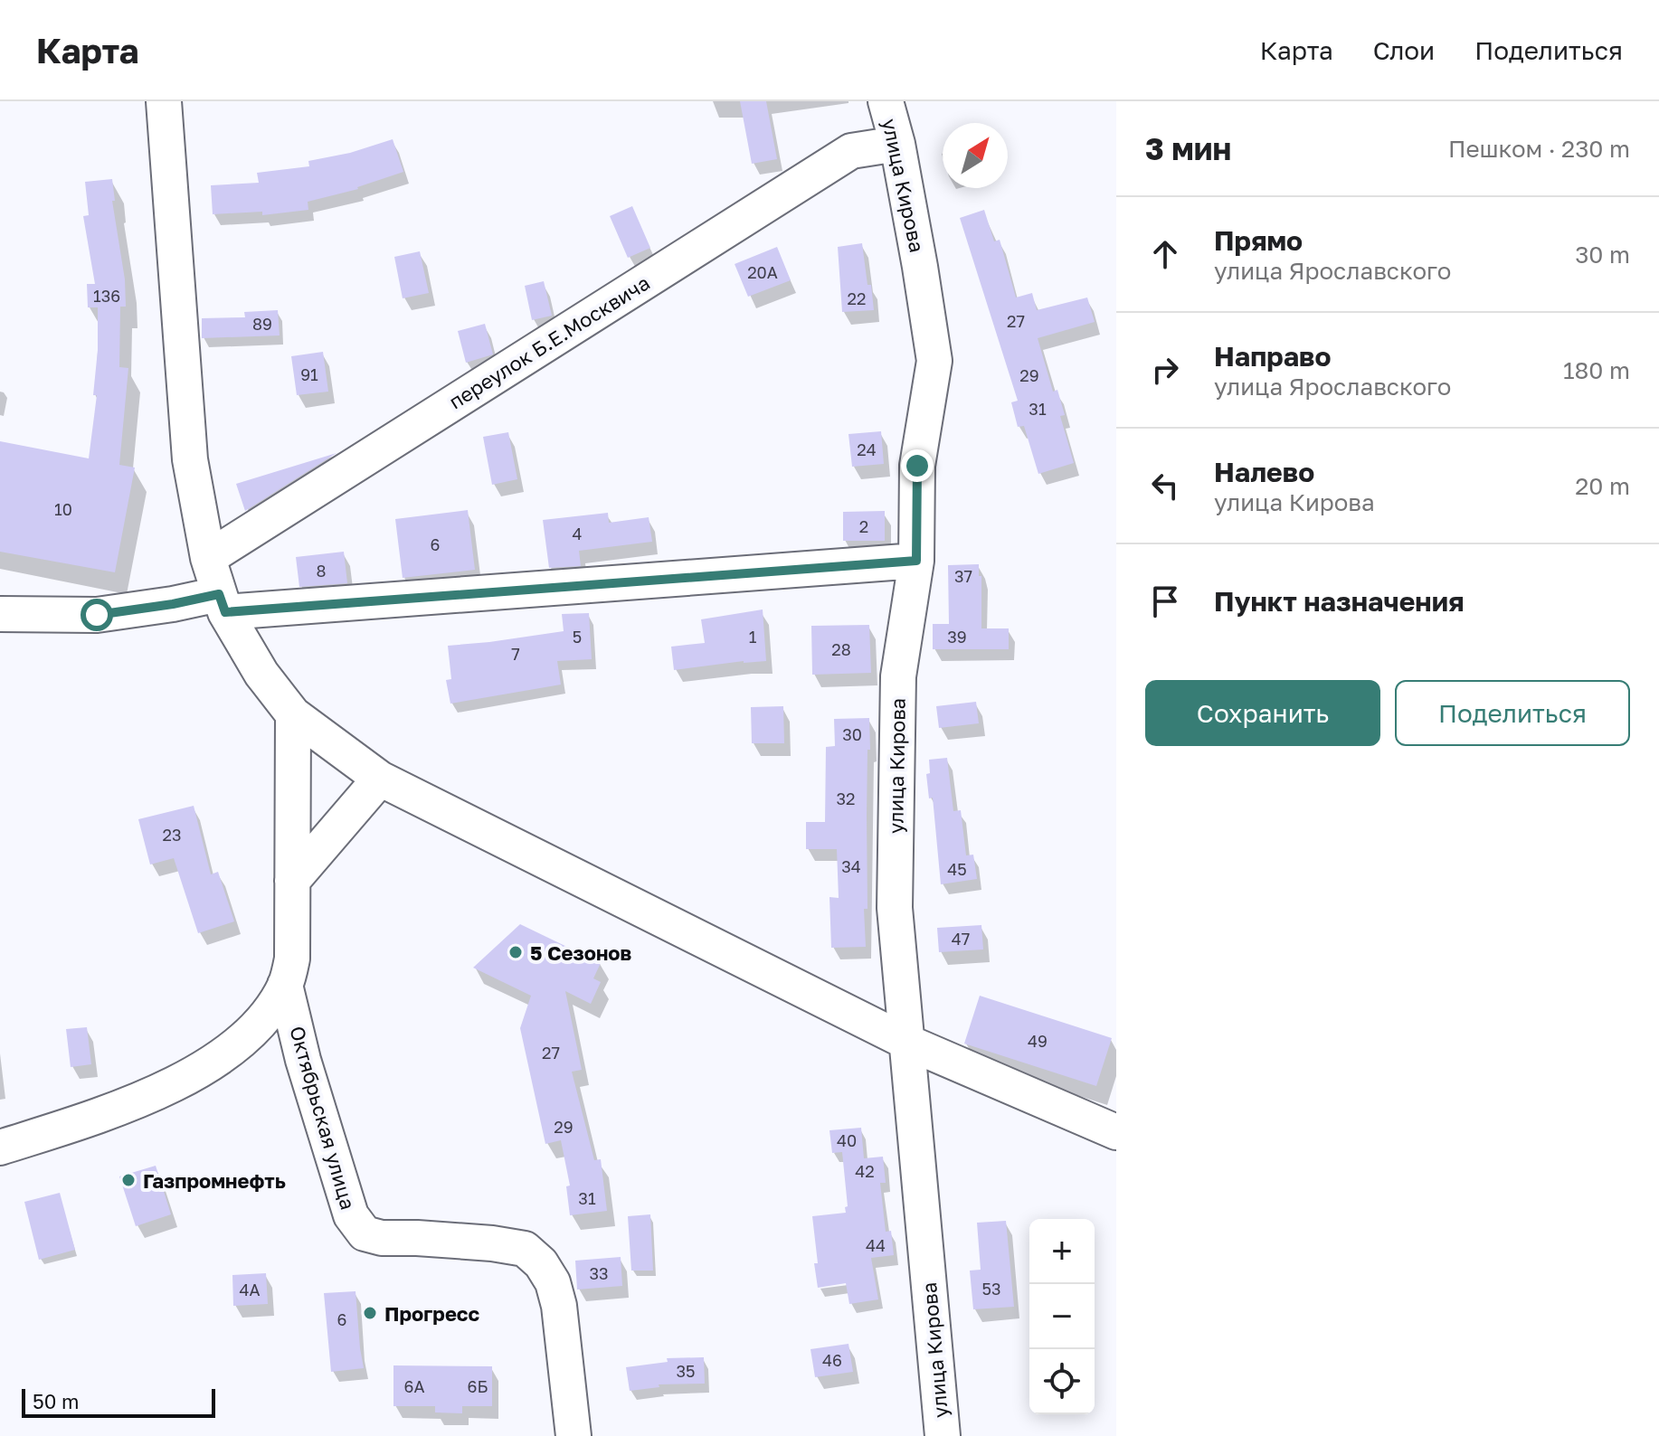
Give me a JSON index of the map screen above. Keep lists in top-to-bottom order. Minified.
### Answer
{"streets":{"street":["улица Кирова","переулок Б.Е.Москвича","Октябрьская улица"]},"crossings":[["улица Кирова","переулок Б.Е.Москвича"]],"places":["5 Сезонов","Газпромнефть","Прогресс"],"house_numbers":["20А","136","22","27","89","91","29","31","24","10","2","4","6","8","37","5","1","39","28","7","30","32","23","34","45","47","49","27","29","40","42","31","44","33","53","4А","6","46","35","6А","6Б"],"scale_bar":"50 m","north":"top right","page":{"header":"Карта","nav":["Карта","Слои","Поделиться"],"heading":["3 мин","Пешком · 230 m"],"list":[["Прямо","улица Ярославского","30 m"],["Направо","улица Ярославского","180 m"],["Налево","улица Кирова","20 m"],"Пункт назначения"],"buttons":["Сохранить","Поделиться"],"map_buttons":["+","−"],"scale":"50 m"}}
